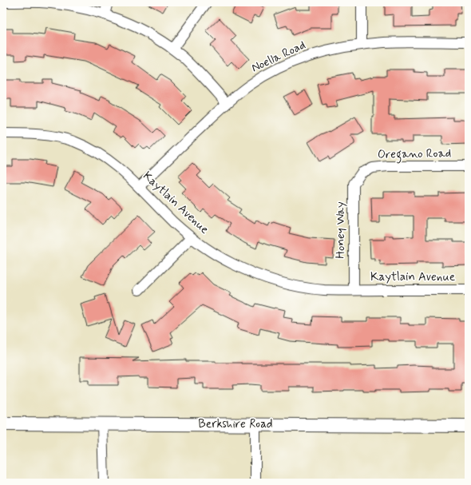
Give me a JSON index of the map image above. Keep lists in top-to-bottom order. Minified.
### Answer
{"streets":{"street":["Noella Road","Oregano Road","Kaytlain Avenue","Honey Way","Berkshire Road"]},"crossings":[["Noella Road","Kaytlain Avenue"],["Oregano Road","Honey Way"],["Kaytlain Avenue","Honey Way"]]}
